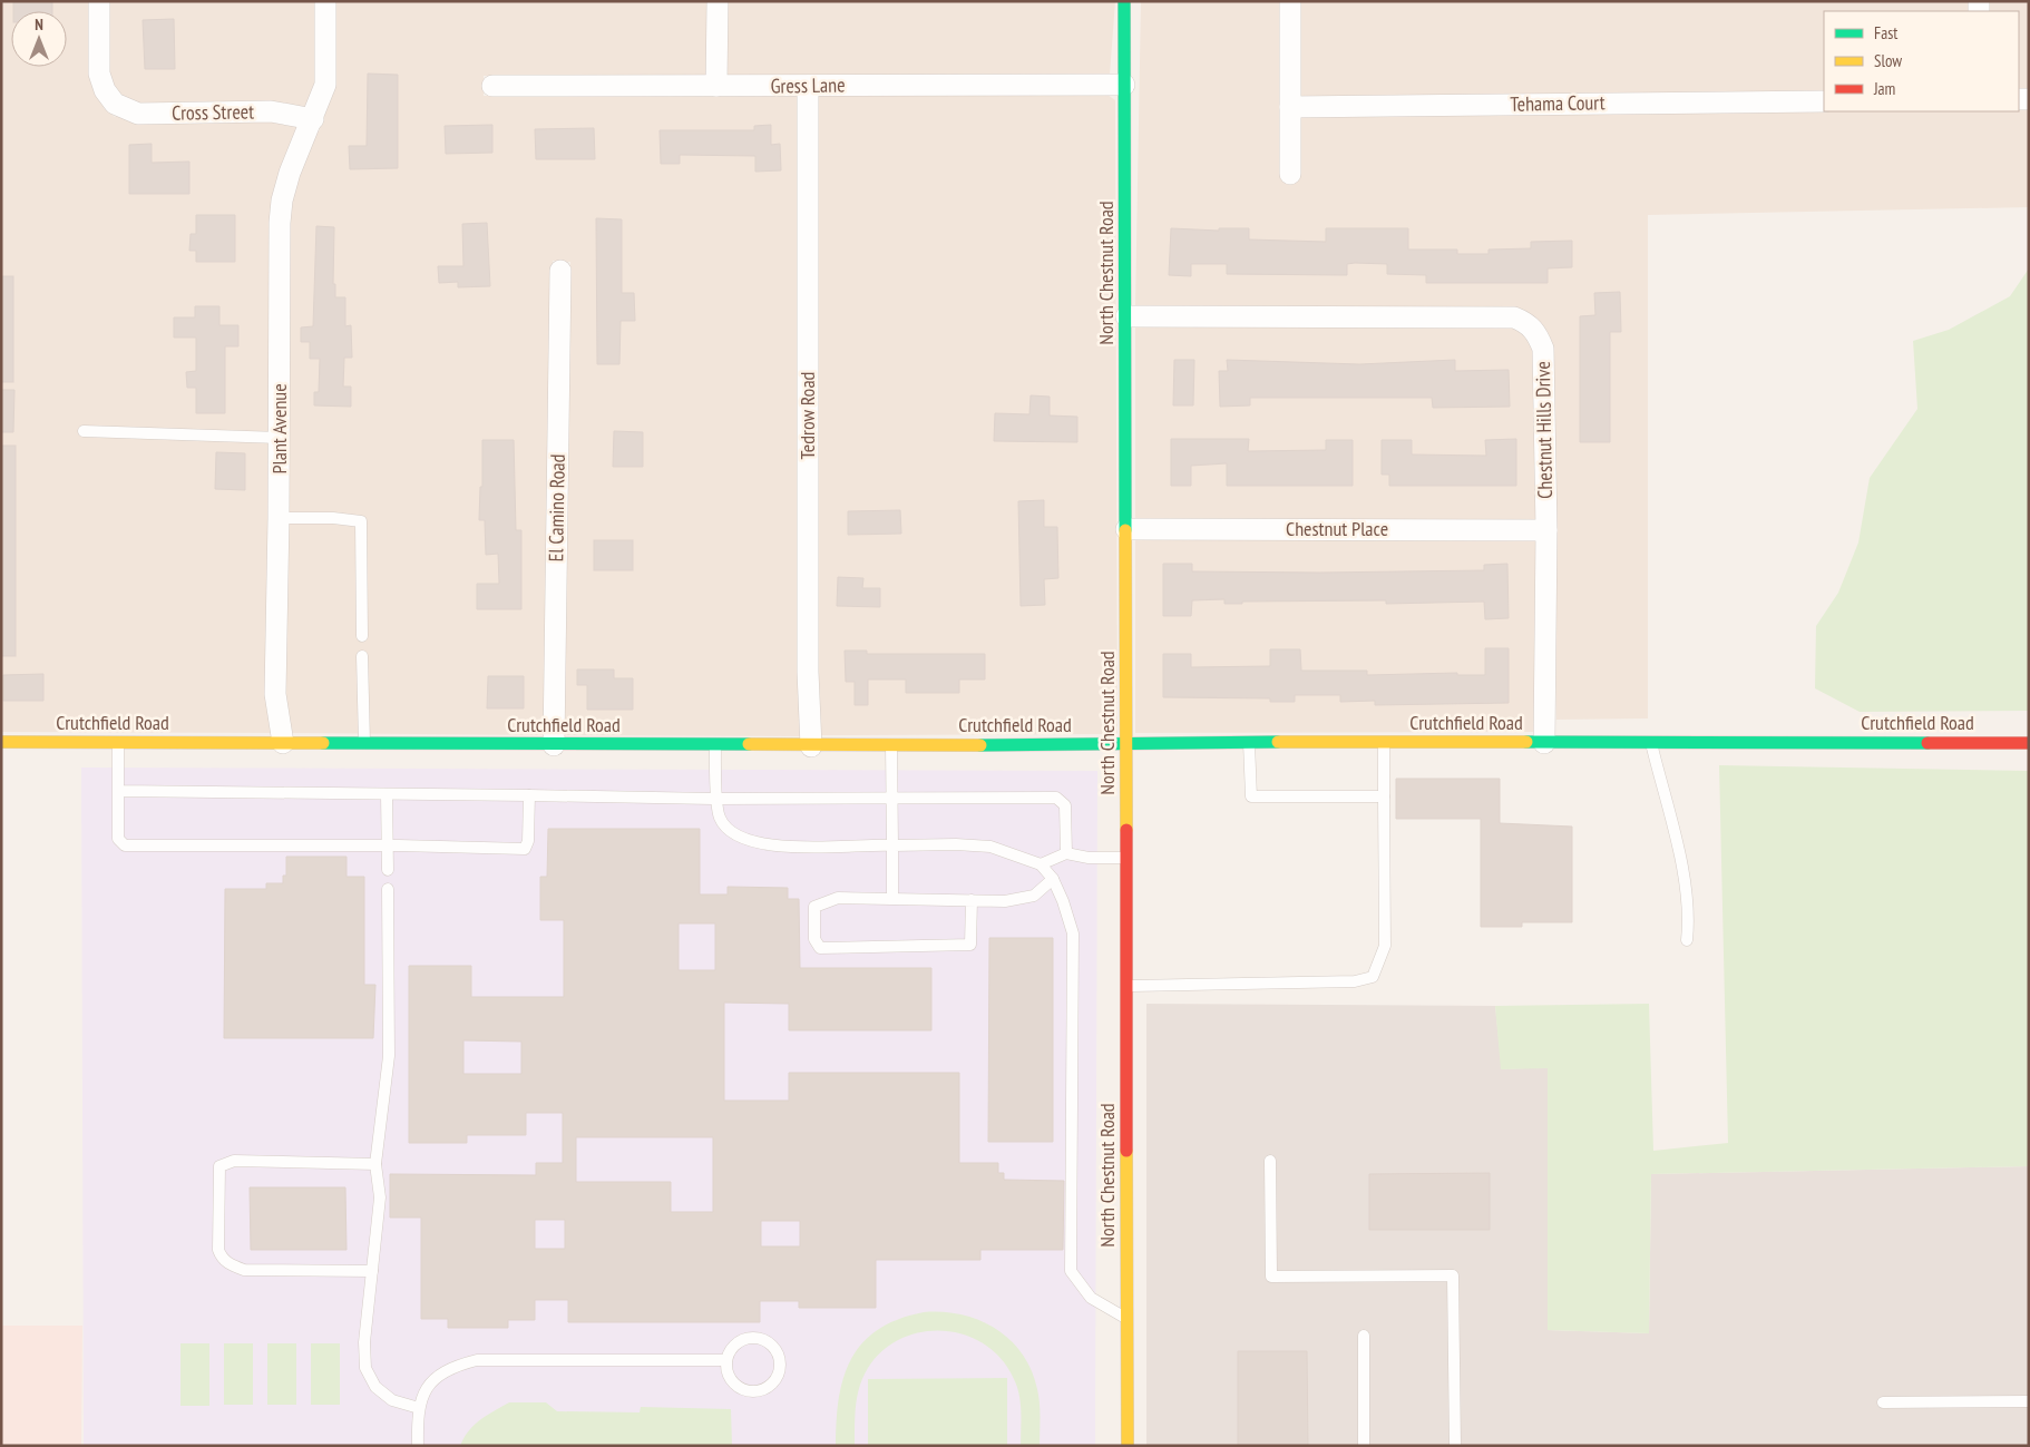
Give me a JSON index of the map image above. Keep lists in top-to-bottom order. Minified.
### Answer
{"streets":{"street":["Gress Lane","Tehama Court","Cross Street","North Chestnut Road","Tedrow Road","Plant Avenue","Chestnut Hills Drive","El Camino Road","Chestnut Place","Crutchfield Road"]},"crossings":[["Gress Lane","North Chestnut Road"],["Gress Lane","Tedrow Road"],["Cross Street","Plant Avenue"],["North Chestnut Road","Chestnut Hills Drive"],["North Chestnut Road","Chestnut Place"],["North Chestnut Road","Crutchfield Road"],["Tedrow Road","Crutchfield Road"],["Plant Avenue","Crutchfield Road"],["Chestnut Hills Drive","Chestnut Place"],["Chestnut Hills Drive","Crutchfield Road"],["El Camino Road","Crutchfield Road"]],"legend":["Fast","Slow","Jam"],"north":"top"}
